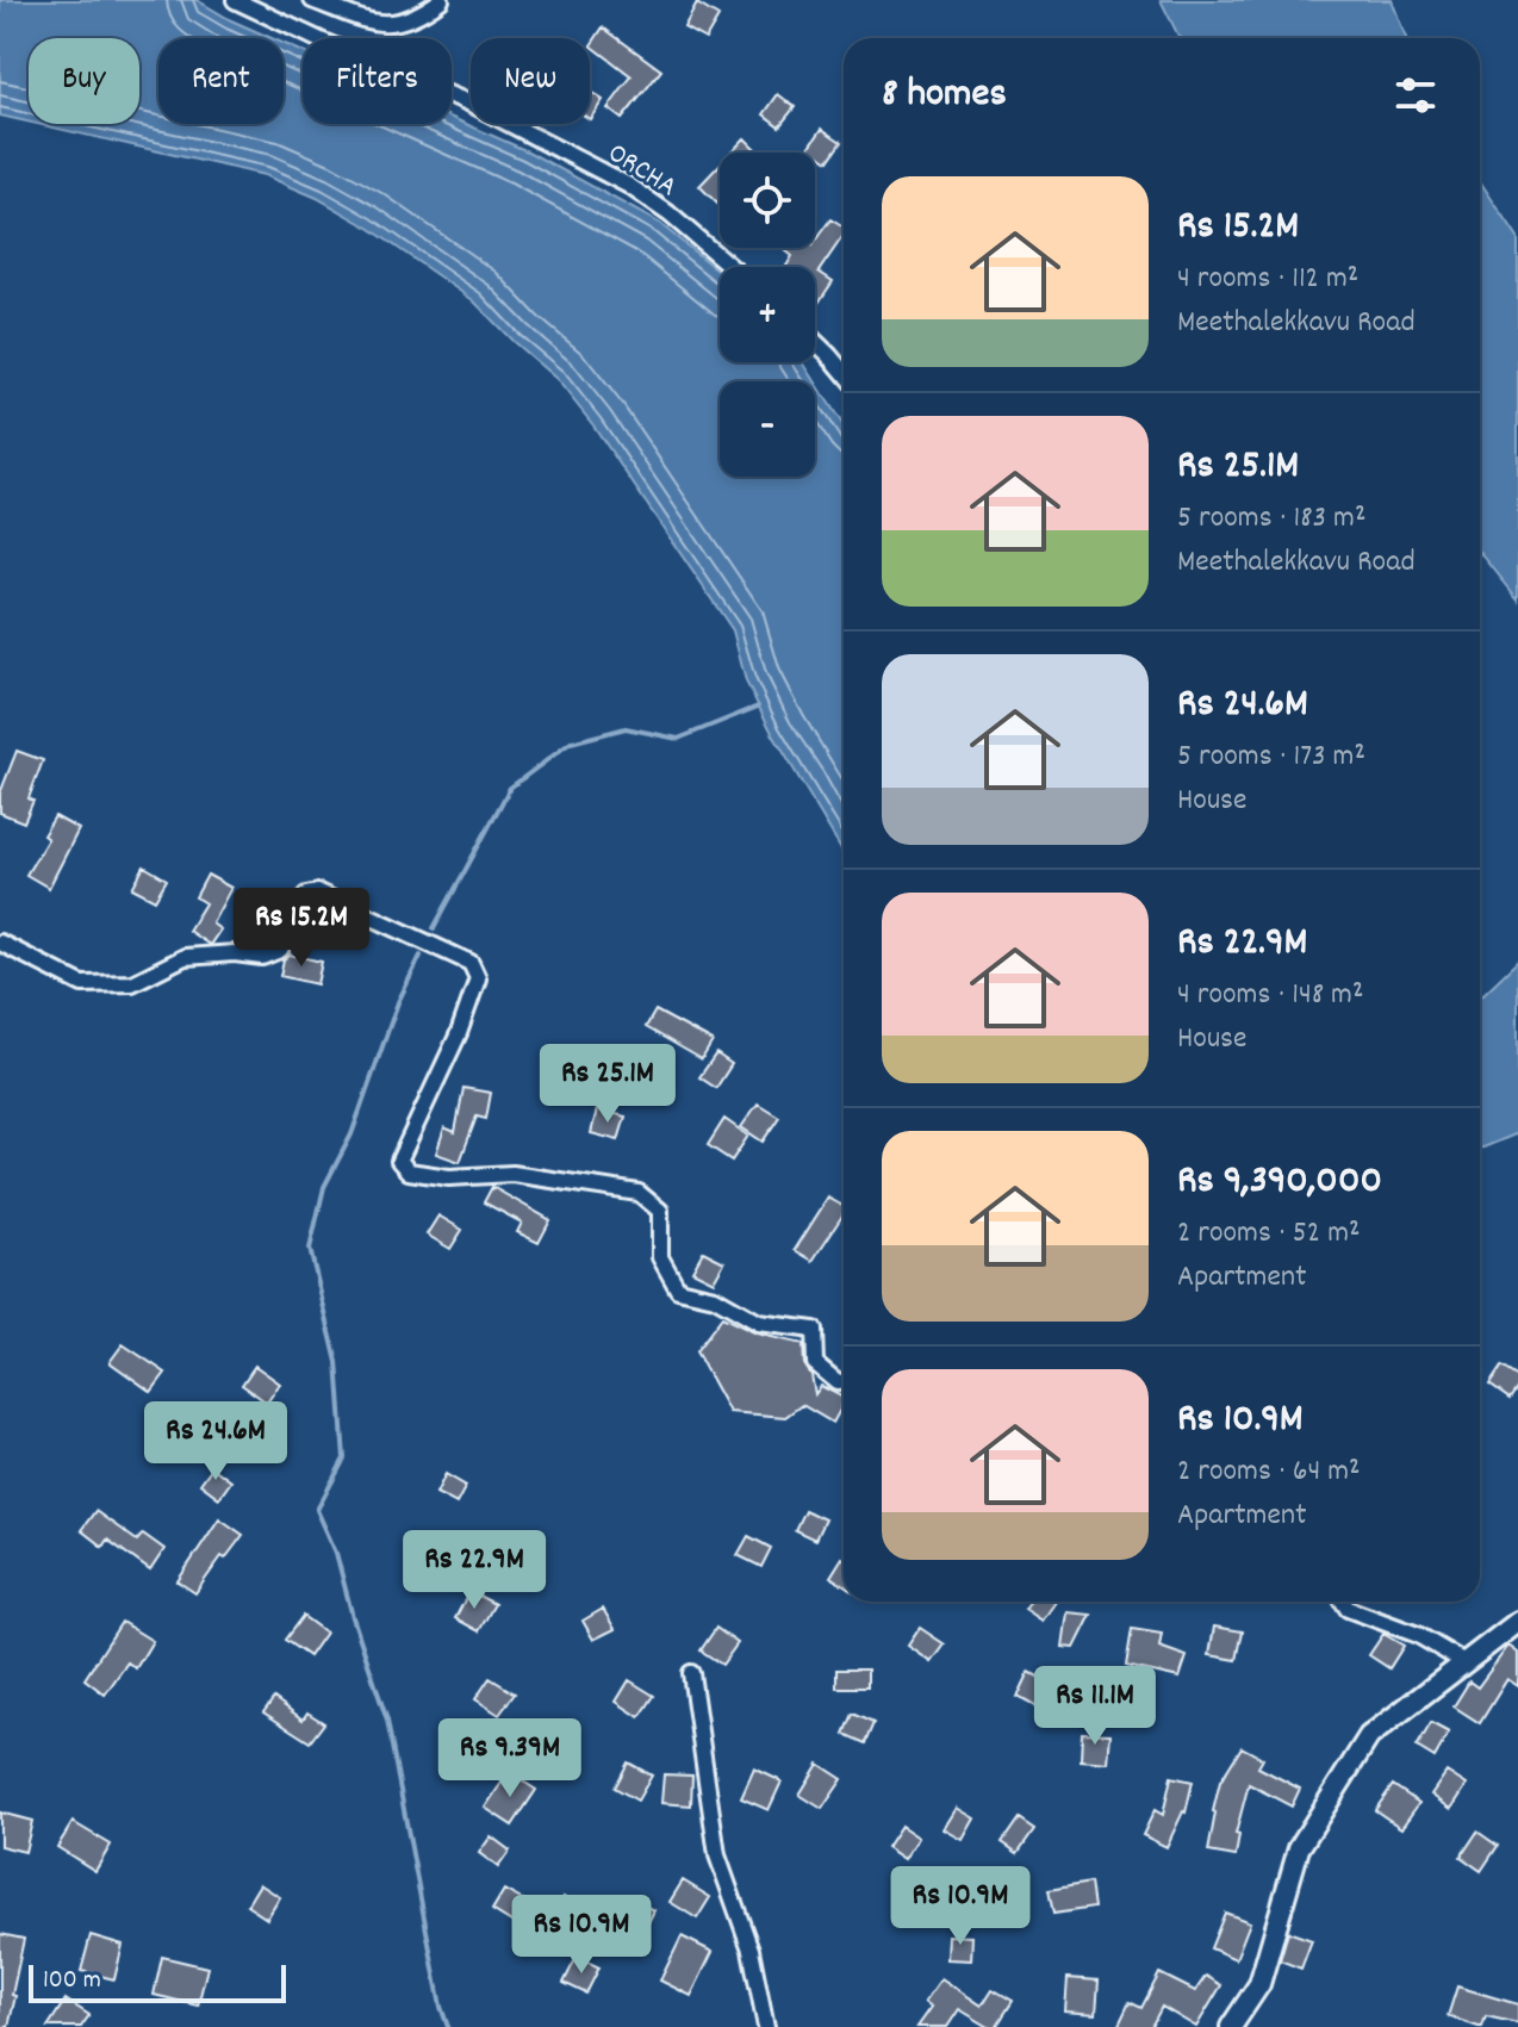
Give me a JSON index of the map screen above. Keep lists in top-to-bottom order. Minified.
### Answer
{"streets":{"street":["ORCHA"]},"scale_bar":"100 m","page":{"chip":["Buy","Rent","Filters","New"],"heading":"8 homes","map_buttons":["+","−"],"list":[{"name":"Rs 15.2M","note":"4 rooms · 112 m² · Meethalekkavu Road"},{"name":"Rs 25.1M","note":"5 rooms · 183 m² · Meethalekkavu Road"},{"name":"Rs 24.6M","note":"5 rooms · 173 m² · House"},{"name":"Rs 22.9M","note":"4 rooms · 148 m² · House"},{"name":"Rs 9,390,000","note":"2 rooms · 52 m² · Apartment"},{"name":"Rs 10.9M","note":"2 rooms · 64 m² · Apartment"}],"price":["Rs 15.2M","Rs 25.1M","Rs 24.6M","Rs 22.9M","Rs 11.1M","Rs 9.39M","Rs 10.9M","Rs 10.9M"],"scale":"100 m"}}
